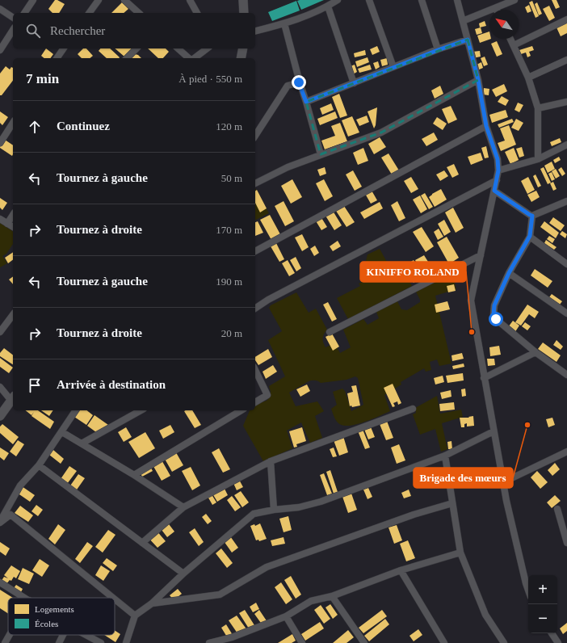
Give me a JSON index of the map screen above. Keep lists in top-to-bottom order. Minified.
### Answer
{"places":["KINIFFO ROLAND","Brigade des mœurs"],"legend":["Logements","Écoles"],"north":"top left","page":{"search":"Rechercher","heading":["7 min","À pied · 550 m"],"list":[["Continuez","120 m"],["Tournez à gauche","50 m"],["Tournez à droite","170 m"],["Tournez à gauche","190 m"],["Tournez à droite","20 m"],"Arrivée à destination"],"map_buttons":["+","−"]}}
